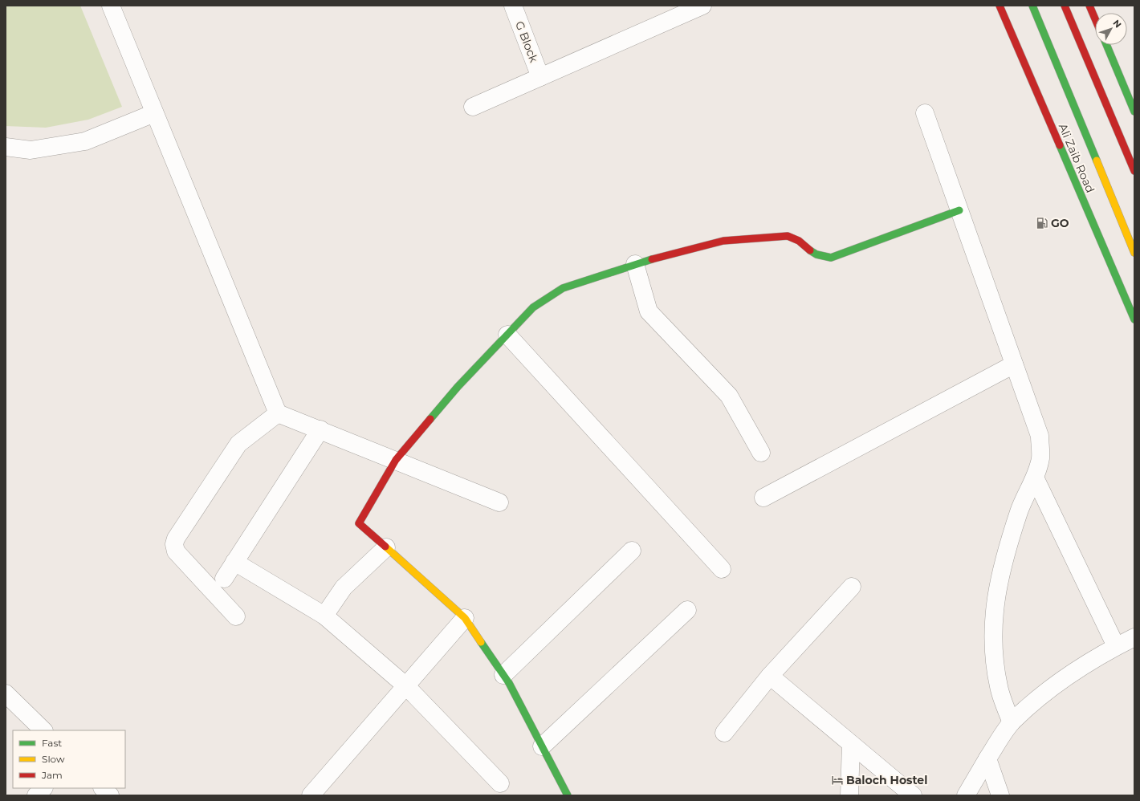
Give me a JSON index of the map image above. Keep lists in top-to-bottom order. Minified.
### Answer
{"streets":{"street":["G Block","Ali Zaib Road"]},"places":{"fuel station":["GO"],"hotel":["Baloch Hostel"]},"legend":["Fast","Slow","Jam"],"north":"top right"}
